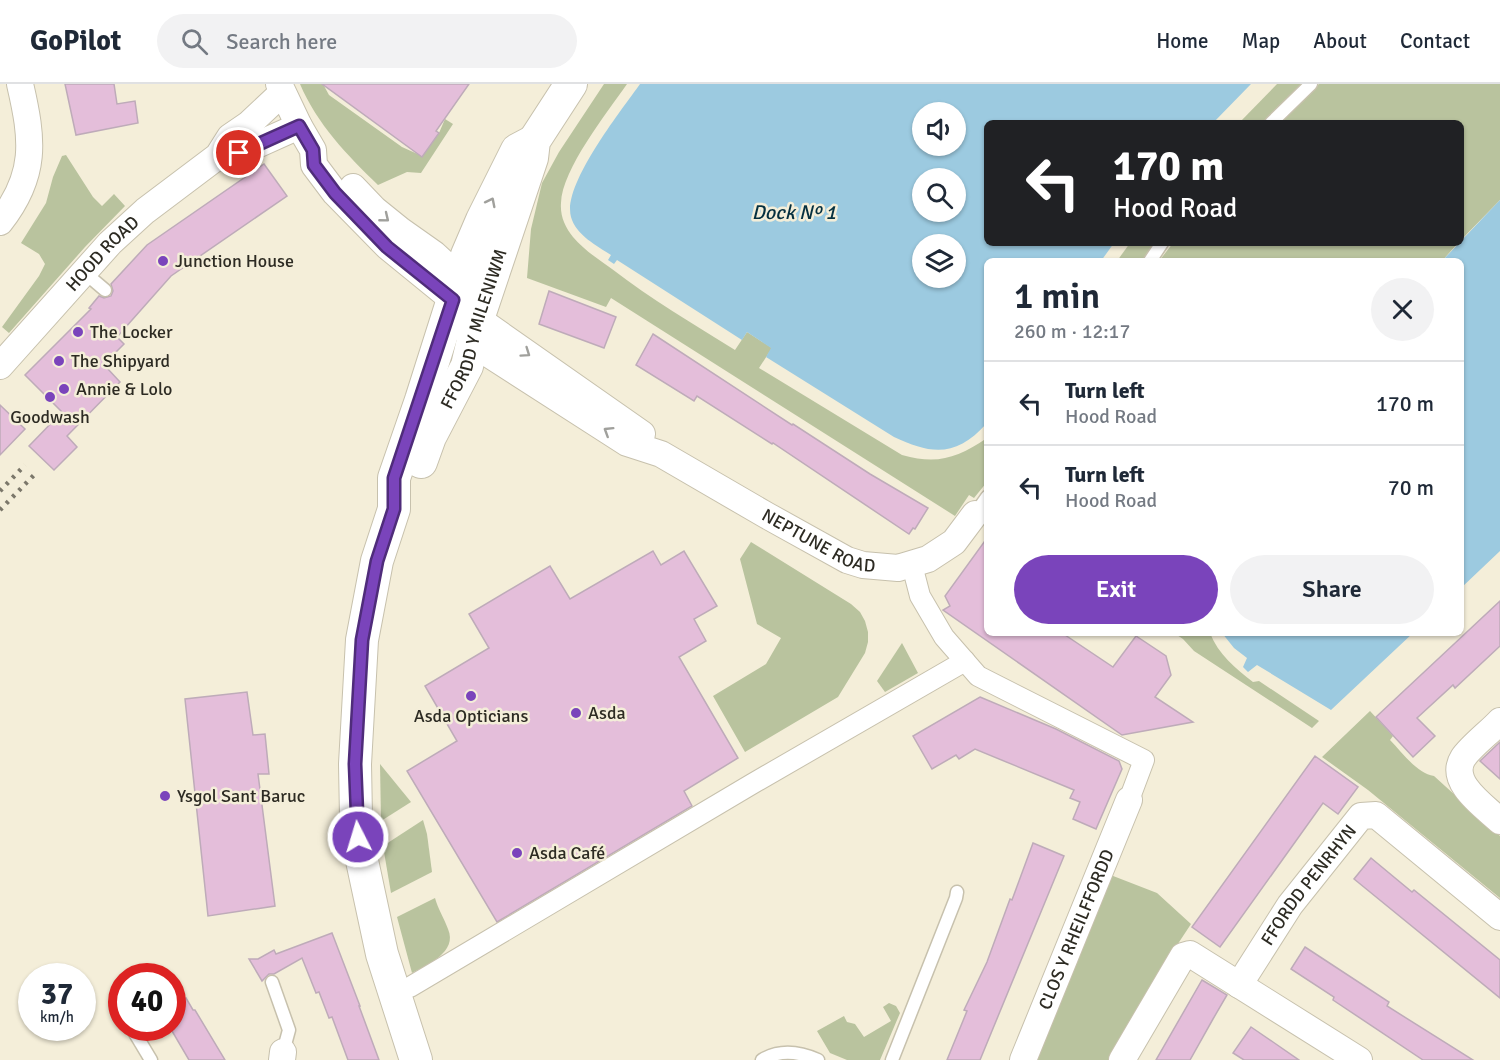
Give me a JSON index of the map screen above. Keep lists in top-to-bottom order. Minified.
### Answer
{"streets":{"street":["HOOD ROAD","FFORDD Y MILENIWM","NEPTUNE ROAD","FFORDD PENRHYN","CLOS Y RHEILFFORDD"]},"crossings":[["HOOD ROAD","FFORDD Y MILENIWM"],["HOOD ROAD","NEPTUNE ROAD"],["FFORDD Y MILENIWM","NEPTUNE ROAD"]],"water":["Dock Nº 1"],"places":["Junction House","The Locker","The Shipyard","Annie & Lolo","Goodwash","Asda Opticians","Asda","Ysgol Sant Baruc","Asda Café"],"page":{"header":"GoPilot","search":"Search here","nav":["Home","Map","About","Contact"],"turn":["170 m","Hood Road"],"heading":["1 min","260 m · 12:17"],"list":[{"name":"Turn left","note":"Hood Road","value":"170 m"},{"name":"Turn left","note":"Hood Road","value":"70 m"}],"buttons":["Exit","Share"],"speed":"37 km/h","limit":"40"}}
